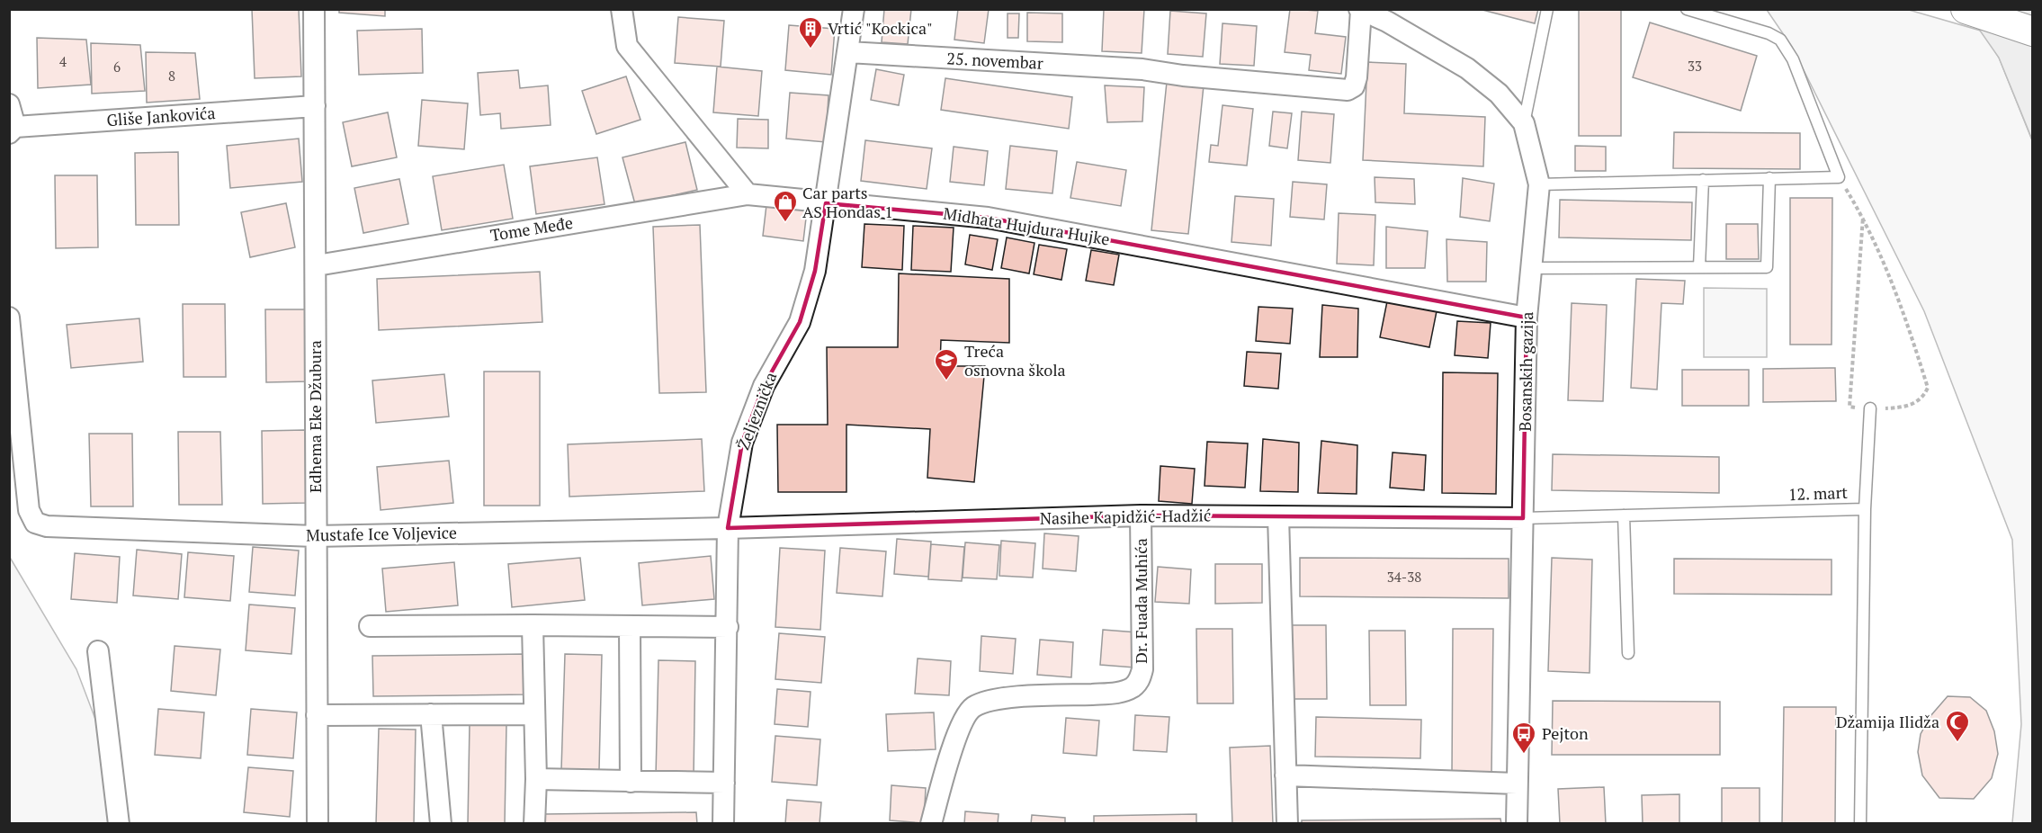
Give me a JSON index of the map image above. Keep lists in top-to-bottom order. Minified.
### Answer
{"streets":{"street":["25. novembar","Gliše Jankovića","Midhata Hujdura Hujke","Tome Međe","Bosanskih gazija","Željeznička","Edhema Eke Džubura","Nasihe Kapidžić-Hadžić","Mustafe Ice Voljevice","Dr. Fuada Muhića"],"lane":["12. mart"]},"crossings":[["25. novembar","Bosanskih gazija"],["25. novembar","Željeznička"],["Gliše Jankovića","Edhema Eke Džubura"],["Midhata Hujdura Hujke","Tome Međe"],["Midhata Hujdura Hujke","Bosanskih gazija"],["Midhata Hujdura Hujke","Željeznička"],["Tome Međe","Edhema Eke Džubura"],["Bosanskih gazija","12. mart"],["Bosanskih gazija","Nasihe Kapidžić-Hadžić"],["Željeznička","Nasihe Kapidžić-Hadžić"],["Željeznička","Mustafe Ice Voljevice"],["Edhema Eke Džubura","Mustafe Ice Voljevice"],["12. mart","Nasihe Kapidžić-Hadžić"],["Nasihe Kapidžić-Hadžić","Mustafe Ice Voljevice"],["Nasihe Kapidžić-Hadžić","Dr. Fuada Muhića"]],"places":{"building":["Vrtić \"Kockica\""],"shop":["Car parts AS Hondas 1"],"school or university":["Treća osnovna škola"],"mosque":["Džamija Ilidža"],"bus stop":["Pejton"]},"house_numbers":["4","33","6","8","34-38"]}
